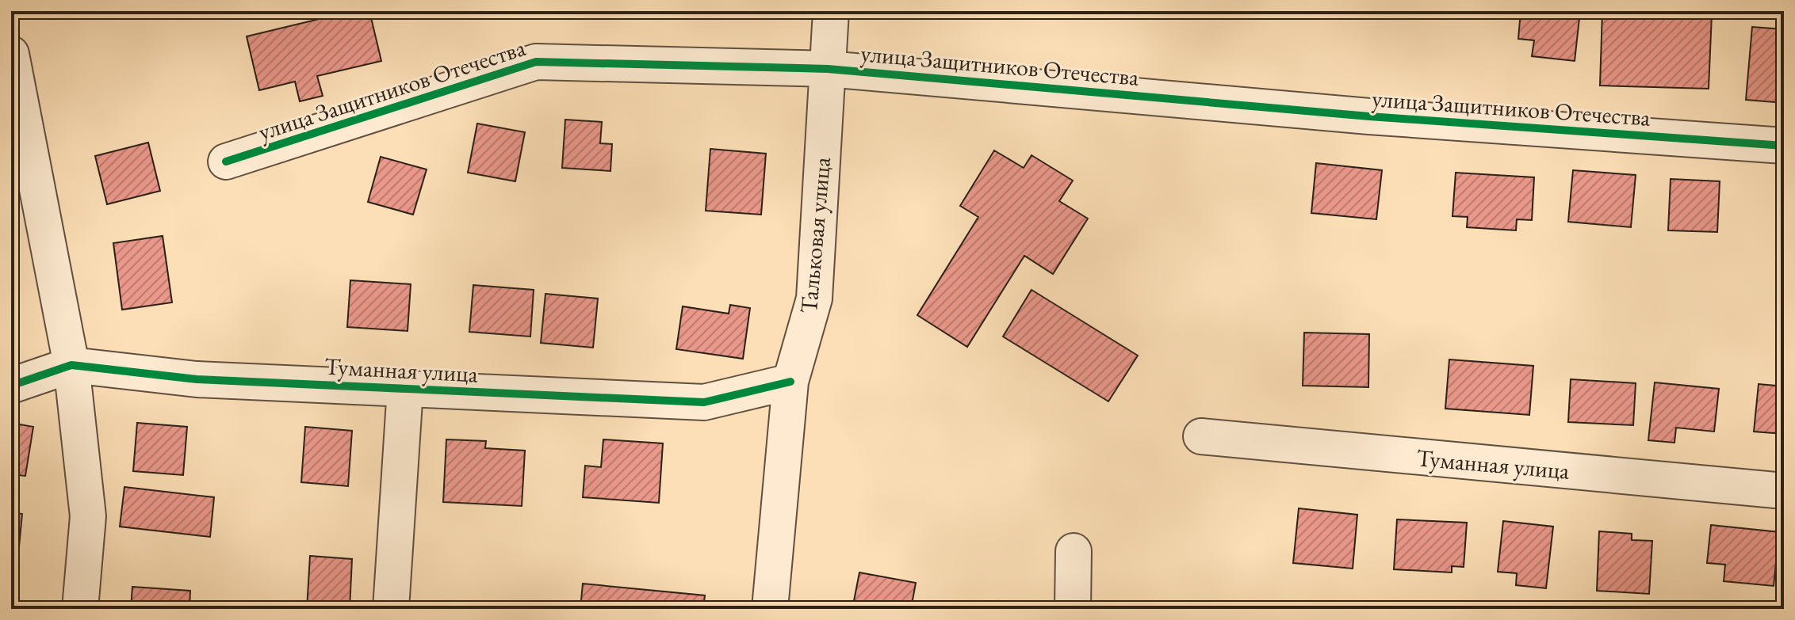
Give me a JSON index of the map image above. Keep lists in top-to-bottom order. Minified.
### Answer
{"streets":{"street":["улица Защитников Отечества","Тальковая улица","Туманная улица"]},"crossings":[["улица Защитников Отечества","Тальковая улица"],["Тальковая улица","Туманная улица"]]}
